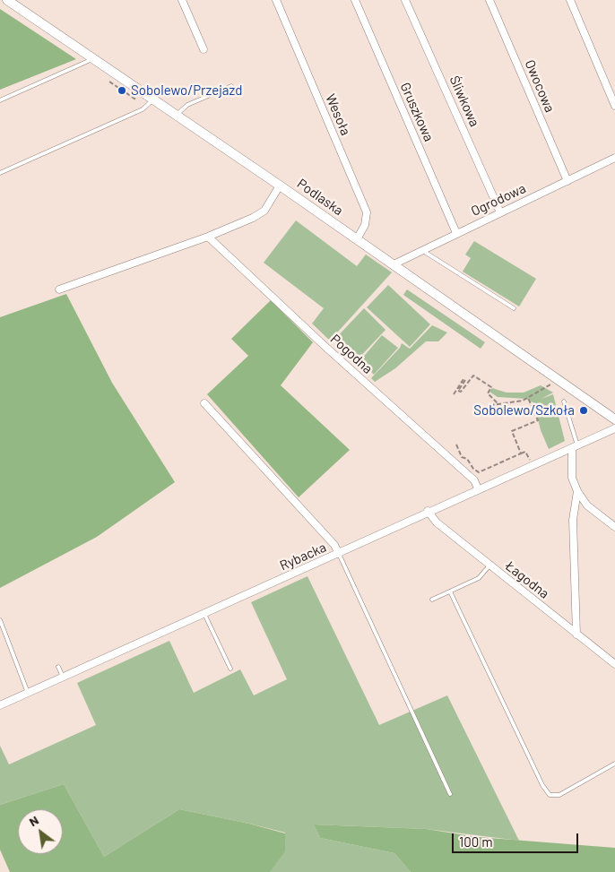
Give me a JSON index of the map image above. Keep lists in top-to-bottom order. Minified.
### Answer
{"streets":{"street":["Owocowa","Śliwkowa","Gruszkowa","Wesoła","Podlaska","Ogrodowa","Pogodna","Rybacka","Łagodna"]},"crossings":[["Owocowa","Ogrodowa"],["Śliwkowa","Ogrodowa"],["Gruszkowa","Ogrodowa"],["Wesoła","Podlaska"],["Podlaska","Ogrodowa"],["Pogodna","Rybacka"],["Rybacka","Łagodna"]],"places":["Sobolewo/Przejazd","Sobolewo/Szkoła"],"scale_bar":"100 m","north":"top left"}
